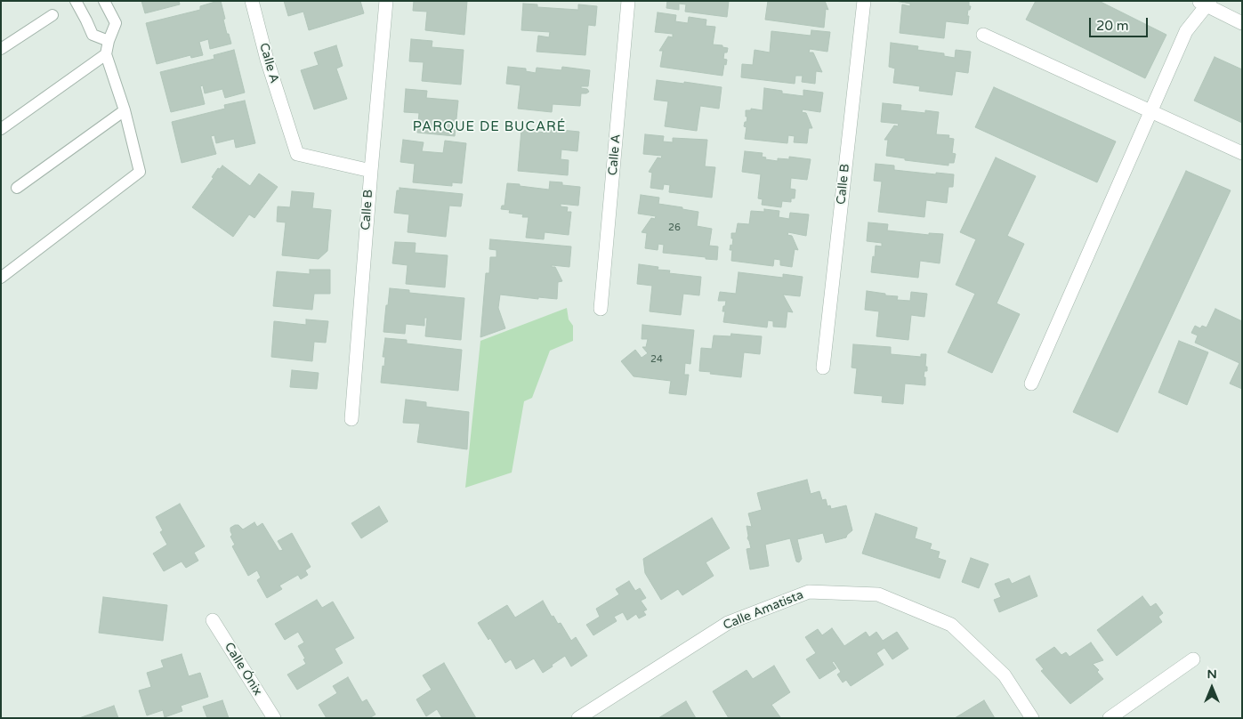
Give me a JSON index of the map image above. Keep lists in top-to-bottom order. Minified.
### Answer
{"streets":{"street":["Calle A","Calle B","Calle Amatista","Calle Ónix"]},"crossings":[["Calle A","Calle B"]],"districts":["PARQUE DE BUCARÉ"],"house_numbers":["26","24"],"scale_bar":"20 m","north":"top"}
